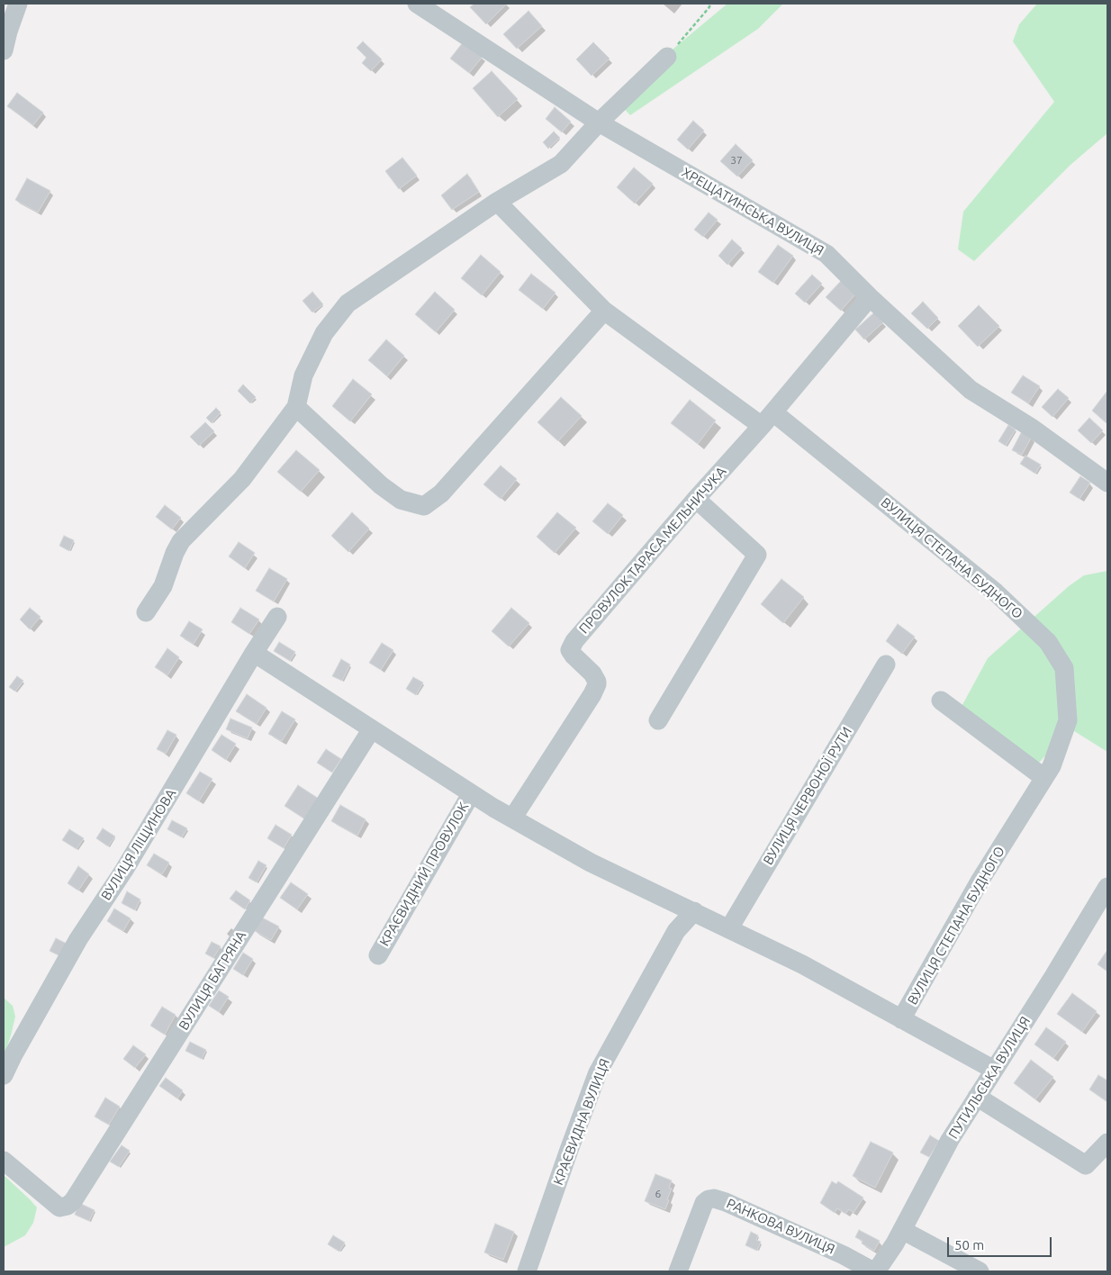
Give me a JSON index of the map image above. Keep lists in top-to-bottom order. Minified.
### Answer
{"streets":{"street":["ХРЕЩАТИНСЬКА ВУЛИЦЯ","ПРОВУЛОК ТАРАСА МЕЛЬНИЧУКА","ВУЛИЦЯ СТЕПАНА БУДНОГО","ВУЛИЦЯ ЧЕРВОНОЇ РУТИ","ВУЛИЦЯ ЛІЩИНОВА","КРАЄВИДНИЙ ПРОВУЛОК","ВУЛИЦЯ БАГРЯНА","ПУТИЛЬСЬКА ВУЛИЦЯ","КРАЄВИДНА ВУЛИЦЯ","РАНКОВА ВУЛИЦЯ"]},"crossings":[["ХРЕЩАТИНСЬКА ВУЛИЦЯ","ПРОВУЛОК ТАРАСА МЕЛЬНИЧУКА"],["ПРОВУЛОК ТАРАСА МЕЛЬНИЧУКА","ВУЛИЦЯ СТЕПАНА БУДНОГО"],["ПУТИЛЬСЬКА ВУЛИЦЯ","РАНКОВА ВУЛИЦЯ"]],"house_numbers":["37","6"],"scale_bar":"50 m"}
